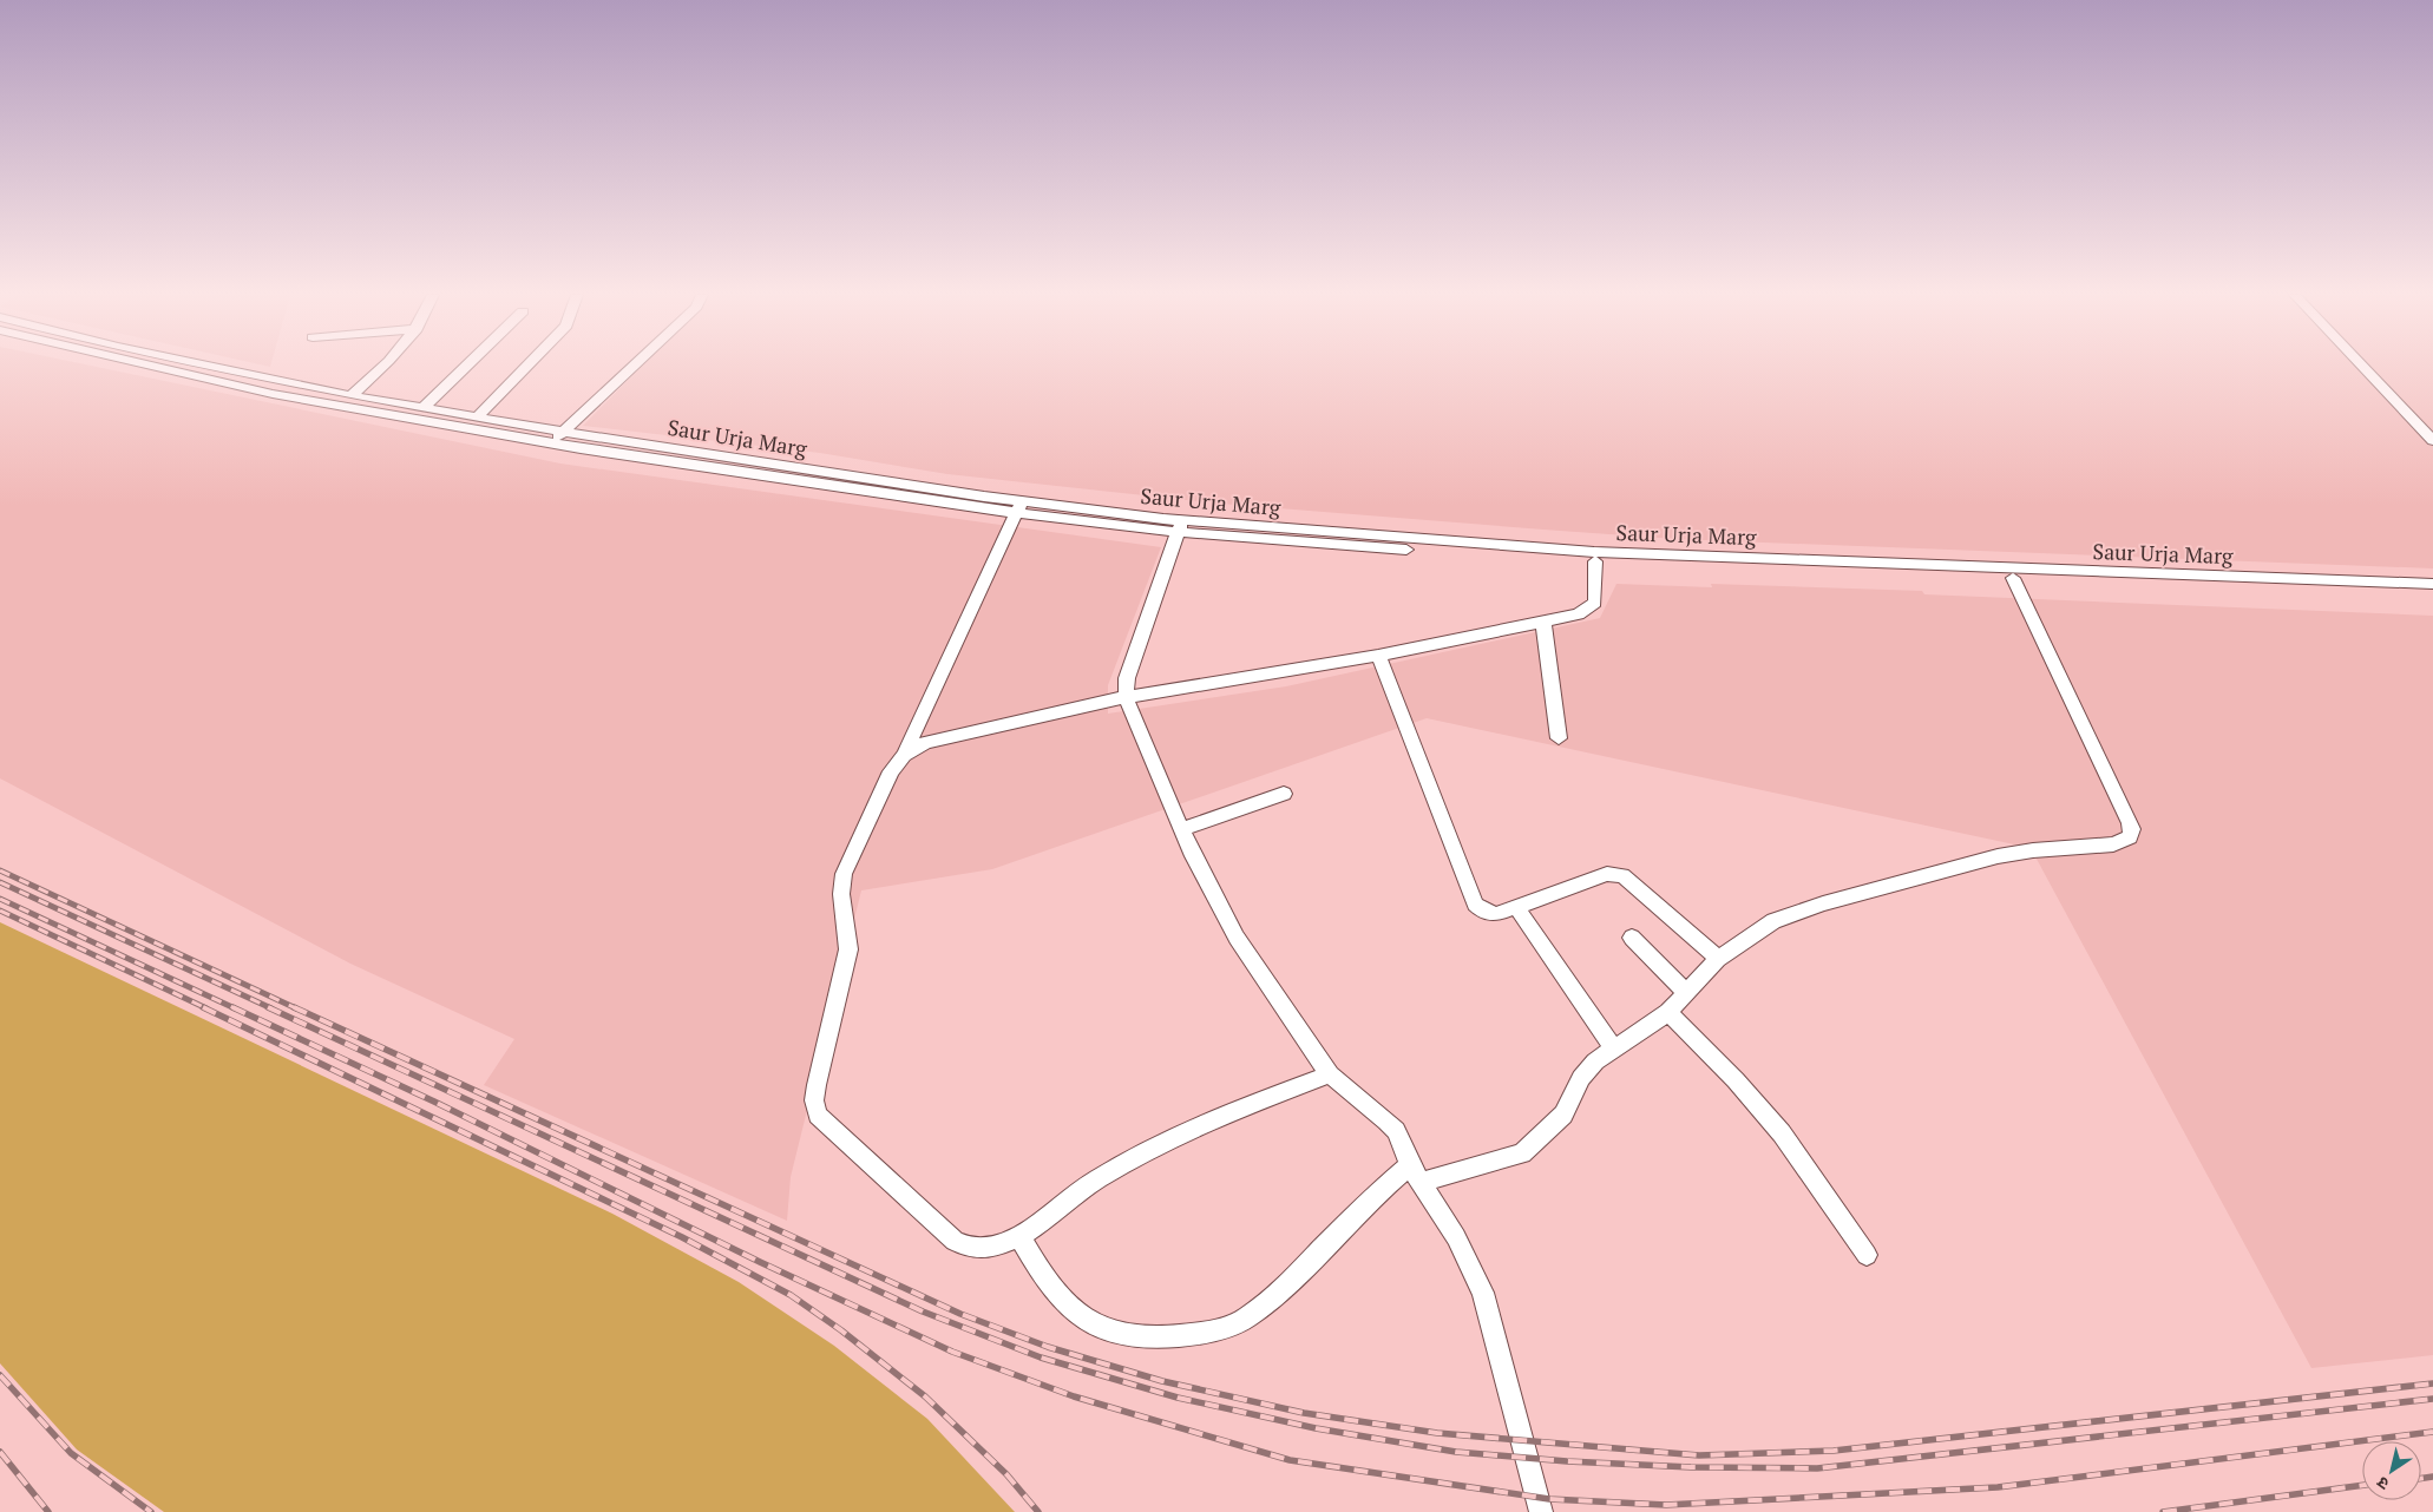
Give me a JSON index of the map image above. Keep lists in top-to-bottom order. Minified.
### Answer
{"streets":{"street":["Saur Urja Marg"]},"north":"bottom left"}
